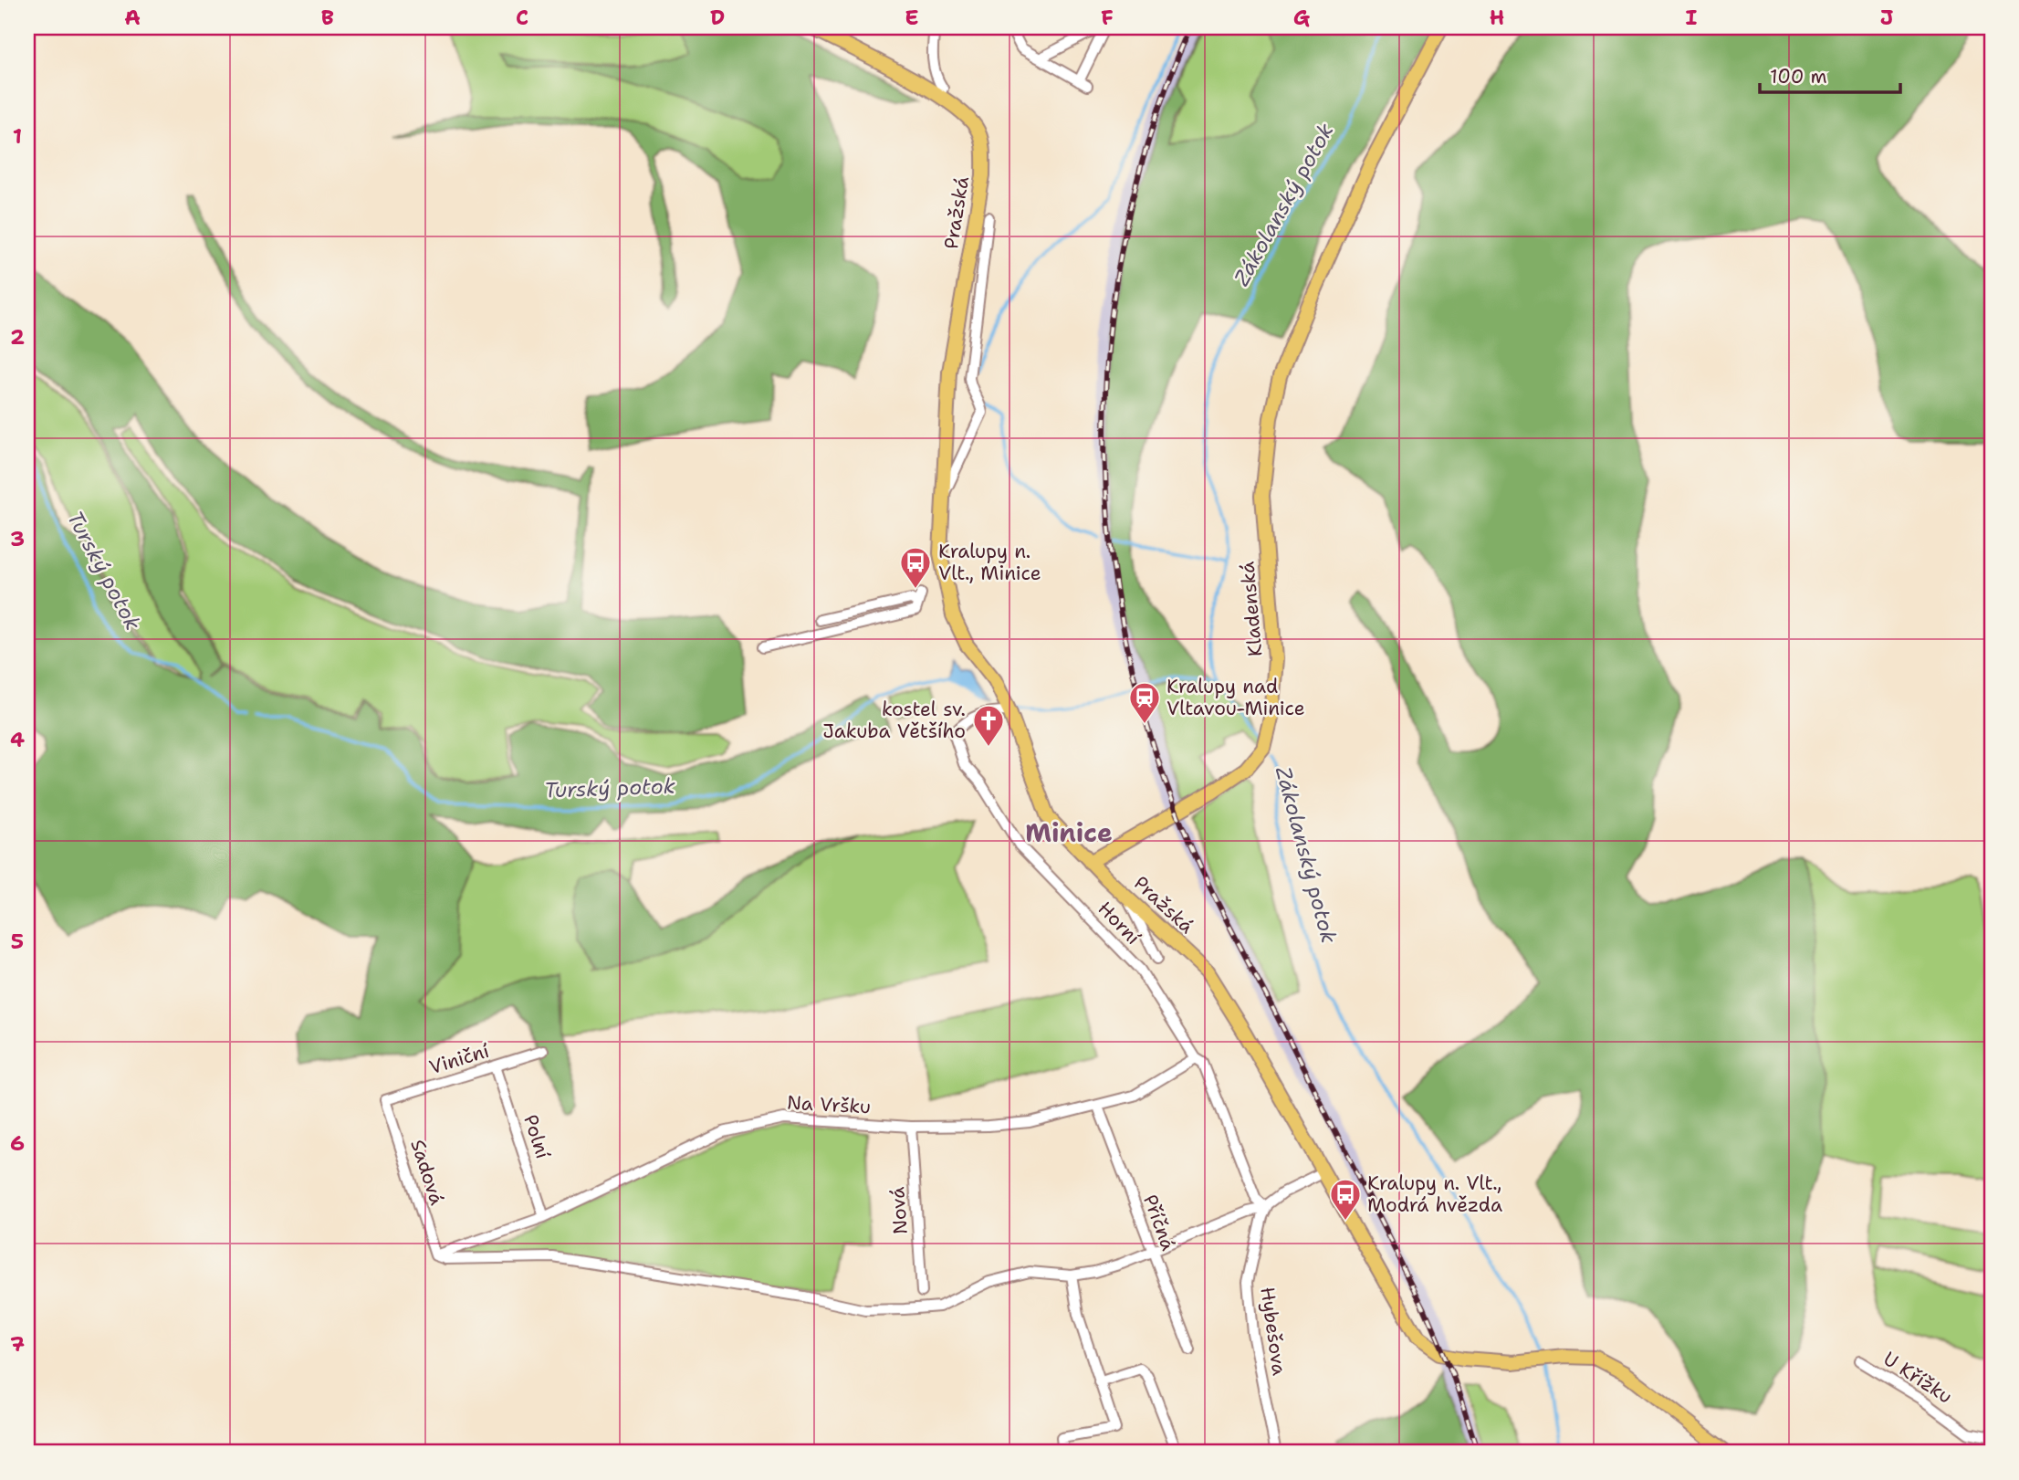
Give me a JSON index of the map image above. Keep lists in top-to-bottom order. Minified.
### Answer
{"streets":{"main road":["Pražská","Kladenská"],"street":["Horní","Viniční","Na Vršku","Polní","Sadová","Nová","Příčná","Hybešova","U Křížku"]},"crossings":[["Pražská","Kladenská"],["Pražská","Horní"],["Horní","Na Vršku"],["Horní","Hybešova"],["Viniční","Polní"],["Viniční","Sadová"],["Na Vršku","Polní"],["Na Vršku","Sadová"],["Na Vršku","Nová"],["Na Vršku","Příčná"]],"districts":["Minice"],"water":["Zákolanský potok","Turský potok"],"places":{"bus stop":["Kralupy n. Vlt., Minice","Kralupy n. Vlt., Modrá hvězda"],"station":["Kralupy nad Vltavou-Minice"],"church":["kostel sv. Jakuba Většího"]},"scale_bar":"100 m","grid":{"columns":["A","B","C","D","E","F","G","H","I","J"],"rows":["1","2","3","4","5","6","7"]}}
